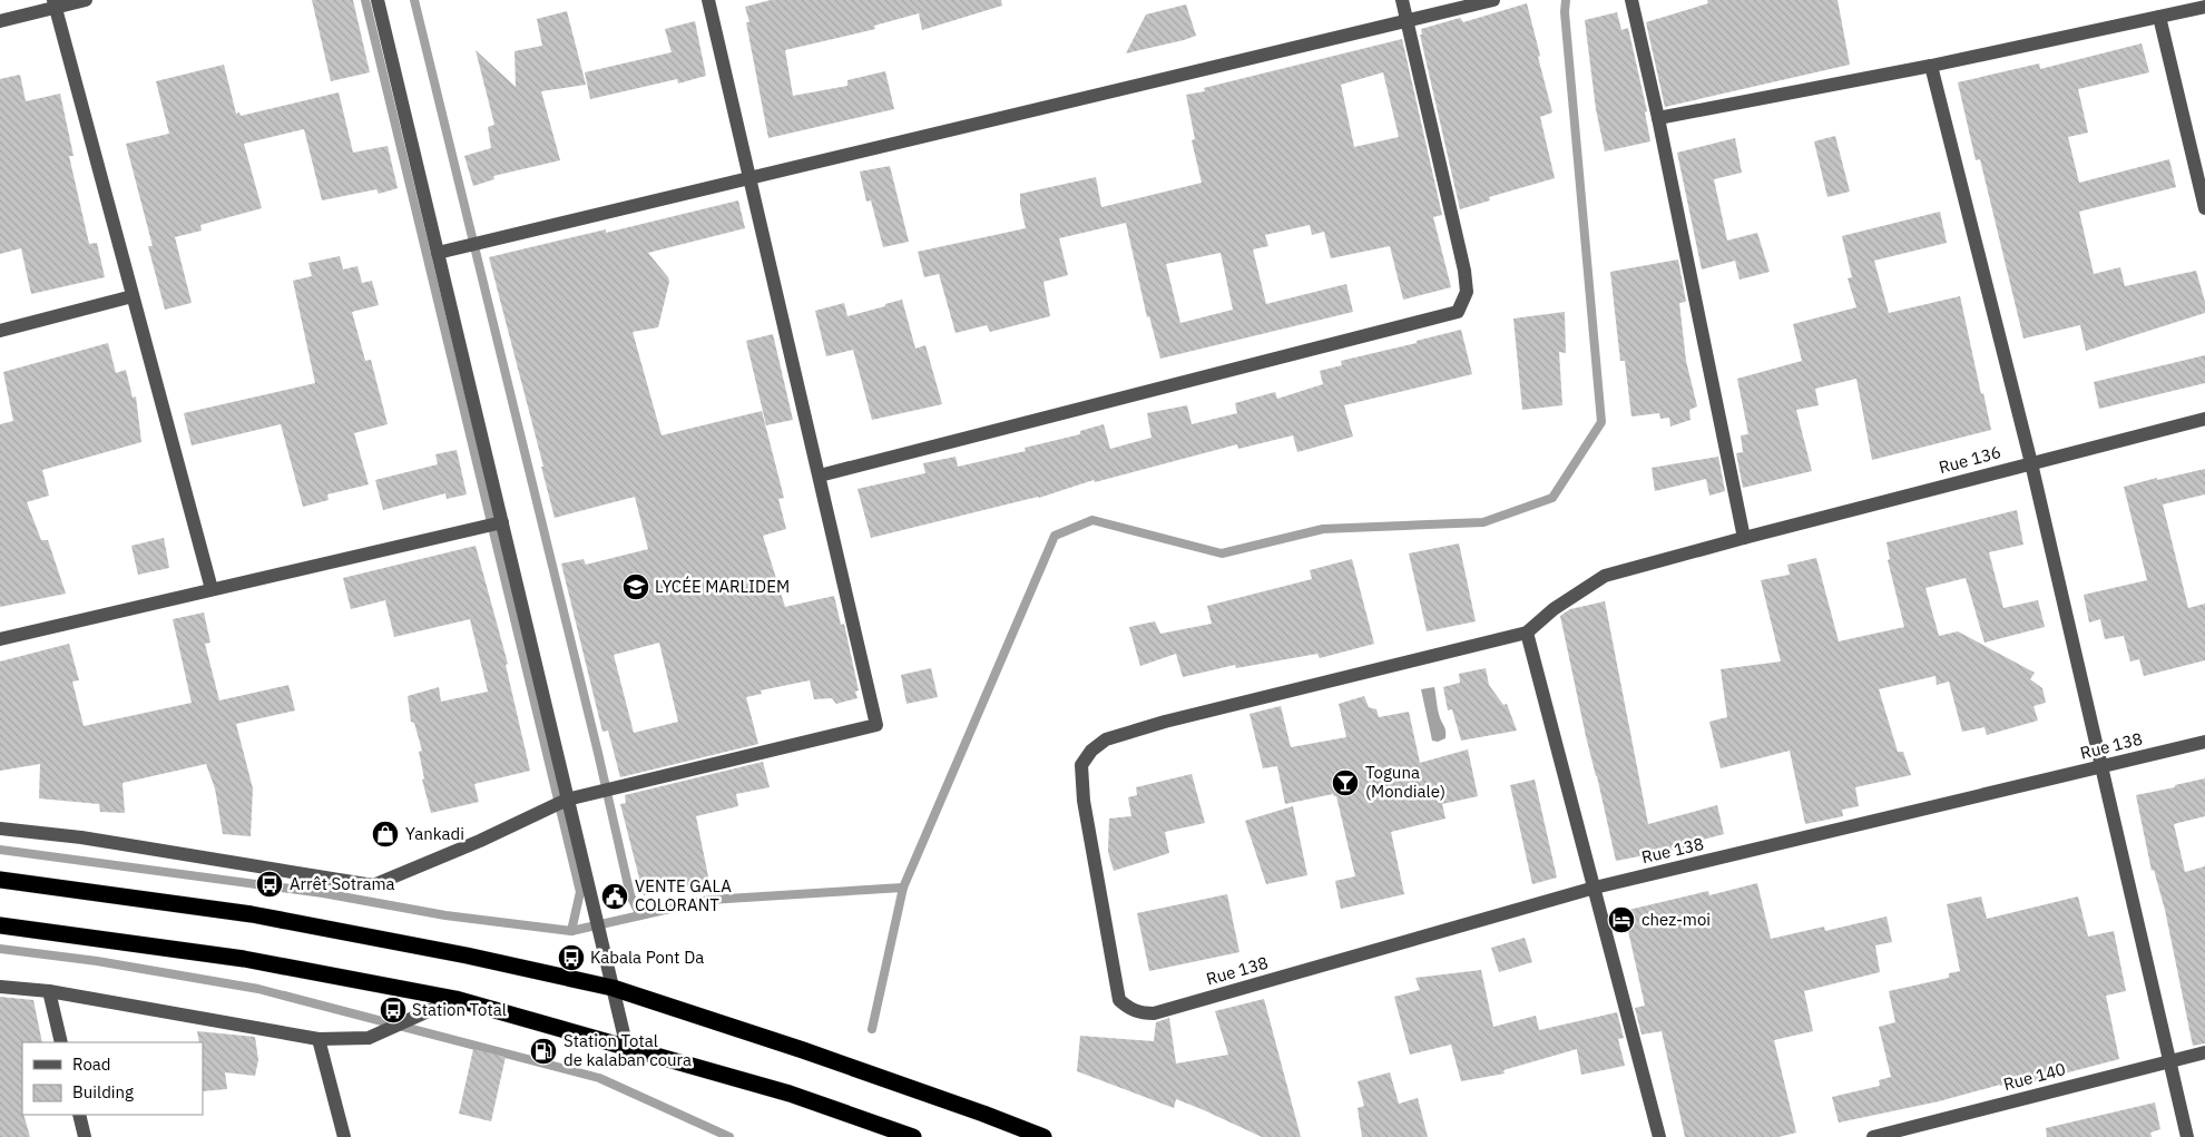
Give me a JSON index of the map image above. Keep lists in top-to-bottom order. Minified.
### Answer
{"streets":{"street":["Rue 136","Rue 138","Rue 140"]},"crossings":[["Rue 136","Rue 138"]],"places":{"school or university":["LYCÉE MARLIDEM"],"bar":["Toguna (Mondiale)"],"shop":["Yankadi"],"bus stop":["Arrêt Sotrama","Kabala Pont Da","Station Total"],"public building":["VENTE GALA COLORANT"],"hotel":["chez-moi"],"fuel station":["Station Total de kalaban coura"]},"legend":["Road","Building"]}
